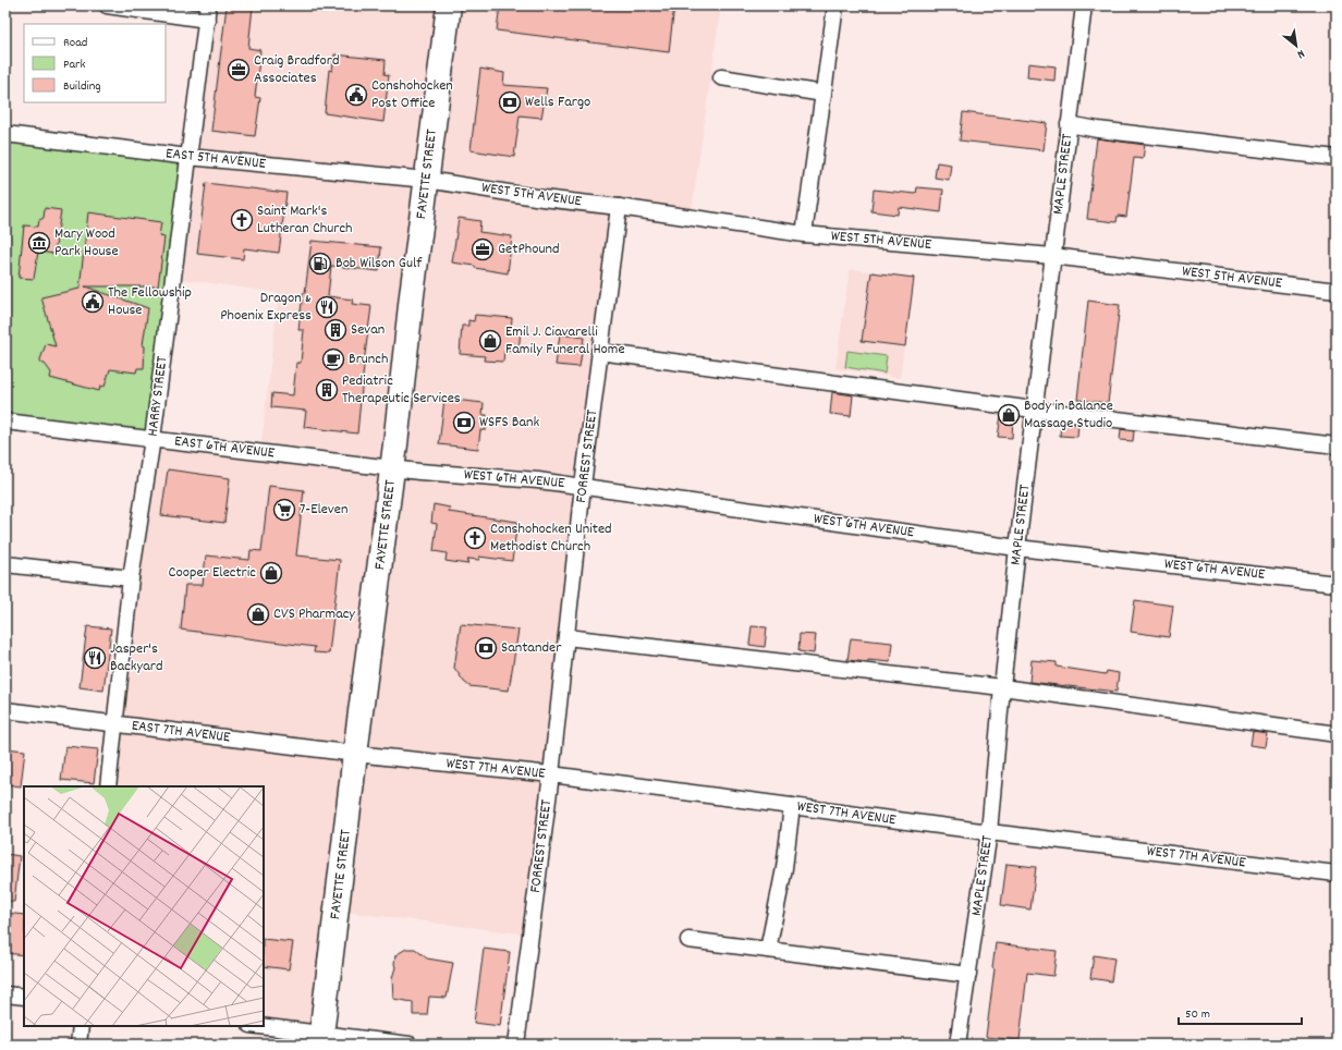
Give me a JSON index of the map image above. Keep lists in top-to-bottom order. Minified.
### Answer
{"streets":{"main road":["FAYETTE STREET"],"street":["EAST 5TH AVENUE","MAPLE STREET","WEST 5TH AVENUE","HARRY STREET","EAST 6TH AVENUE","FORREST STREET","WEST 6TH AVENUE","EAST 7TH AVENUE","WEST 7TH AVENUE"]},"crossings":[["EAST 5TH AVENUE","FAYETTE STREET"],["EAST 5TH AVENUE","WEST 5TH AVENUE"],["EAST 5TH AVENUE","HARRY STREET"],["FAYETTE STREET","WEST 5TH AVENUE"],["FAYETTE STREET","EAST 6TH AVENUE"],["FAYETTE STREET","WEST 6TH AVENUE"],["FAYETTE STREET","EAST 7TH AVENUE"],["FAYETTE STREET","WEST 7TH AVENUE"],["MAPLE STREET","WEST 5TH AVENUE"],["MAPLE STREET","WEST 6TH AVENUE"],["MAPLE STREET","WEST 7TH AVENUE"],["WEST 5TH AVENUE","FORREST STREET"],["HARRY STREET","EAST 6TH AVENUE"],["HARRY STREET","EAST 7TH AVENUE"],["EAST 6TH AVENUE","WEST 6TH AVENUE"],["FORREST STREET","WEST 6TH AVENUE"],["FORREST STREET","WEST 7TH AVENUE"],["EAST 7TH AVENUE","WEST 7TH AVENUE"]],"places":{"office":["Craig Bradford Associates","GetPhound"],"public building":["Conshohocken Post Office","The Fellowship House"],"bank":["Wells Fargo","WSFS Bank","Santander"],"church":["Saint Mark's Lutheran Church","Conshohocken United Methodist Church"],"museum":["Mary Wood Park House"],"fuel station":["Bob Wilson Gulf"],"restaurant":["Dragon & Phoenix Express","Jasper's Backyard"],"building":["Sevan","Pediatric Therapeutic Services"],"shop":["Emil J. Ciavarelli Family Funeral Home","Body in Balance Massage Studio","Cooper Electric","CVS Pharmacy"],"cafe":["Brunch"],"supermarket":["7-Eleven"]},"legend":["Road","Park","Building"],"scale_bar":"50 m","north":"bottom right"}
